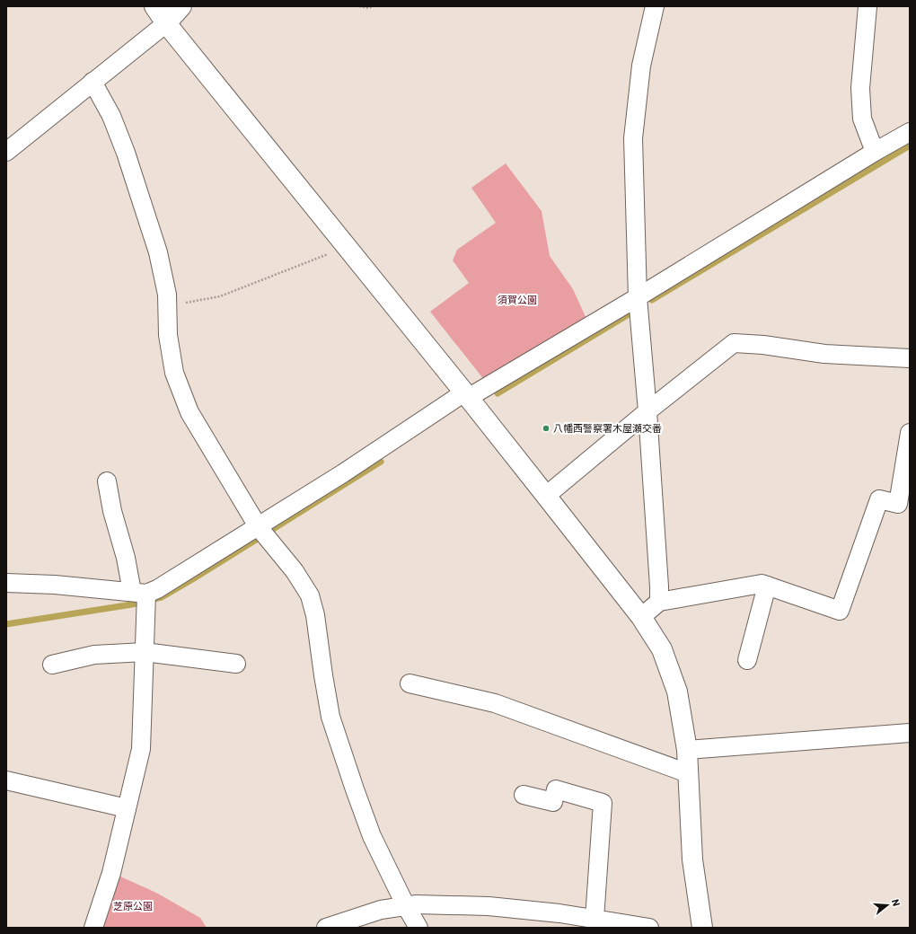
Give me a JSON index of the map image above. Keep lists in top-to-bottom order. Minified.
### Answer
{"parks":["須賀公園","芝原公園"],"places":["八幡西警察署木屋瀬交番"],"north":"right"}
